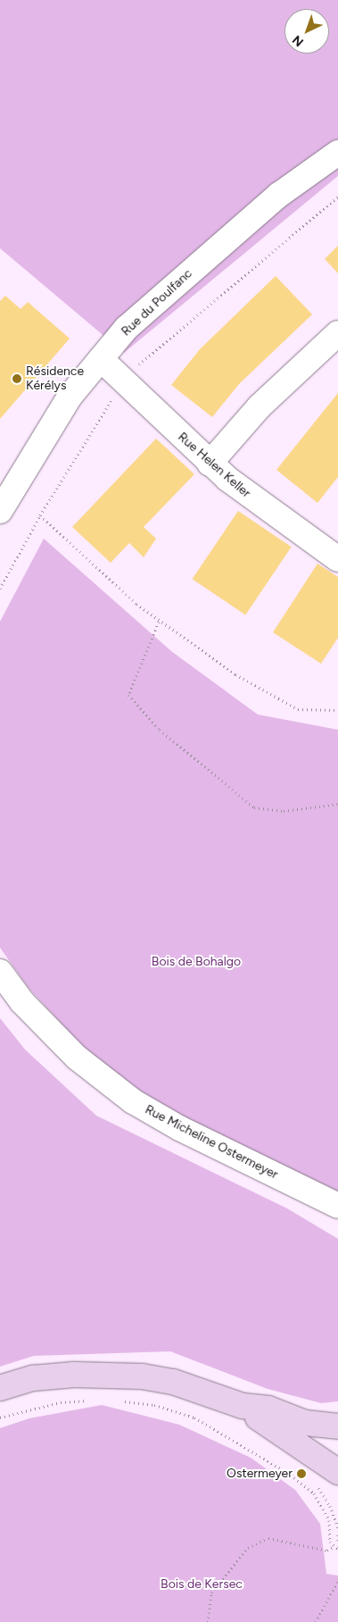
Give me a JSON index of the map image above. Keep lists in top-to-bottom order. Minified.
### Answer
{"streets":{"street":["Rue du Poulfanc","Rue Helen Keller","Rue Micheline Ostermeyer"]},"crossings":[["Rue du Poulfanc","Rue Helen Keller"]],"parks":["Bois de Bohalgo","Bois de Kersec"],"places":["Résidence Kérélys","Ostermeyer"],"north":"bottom left"}
